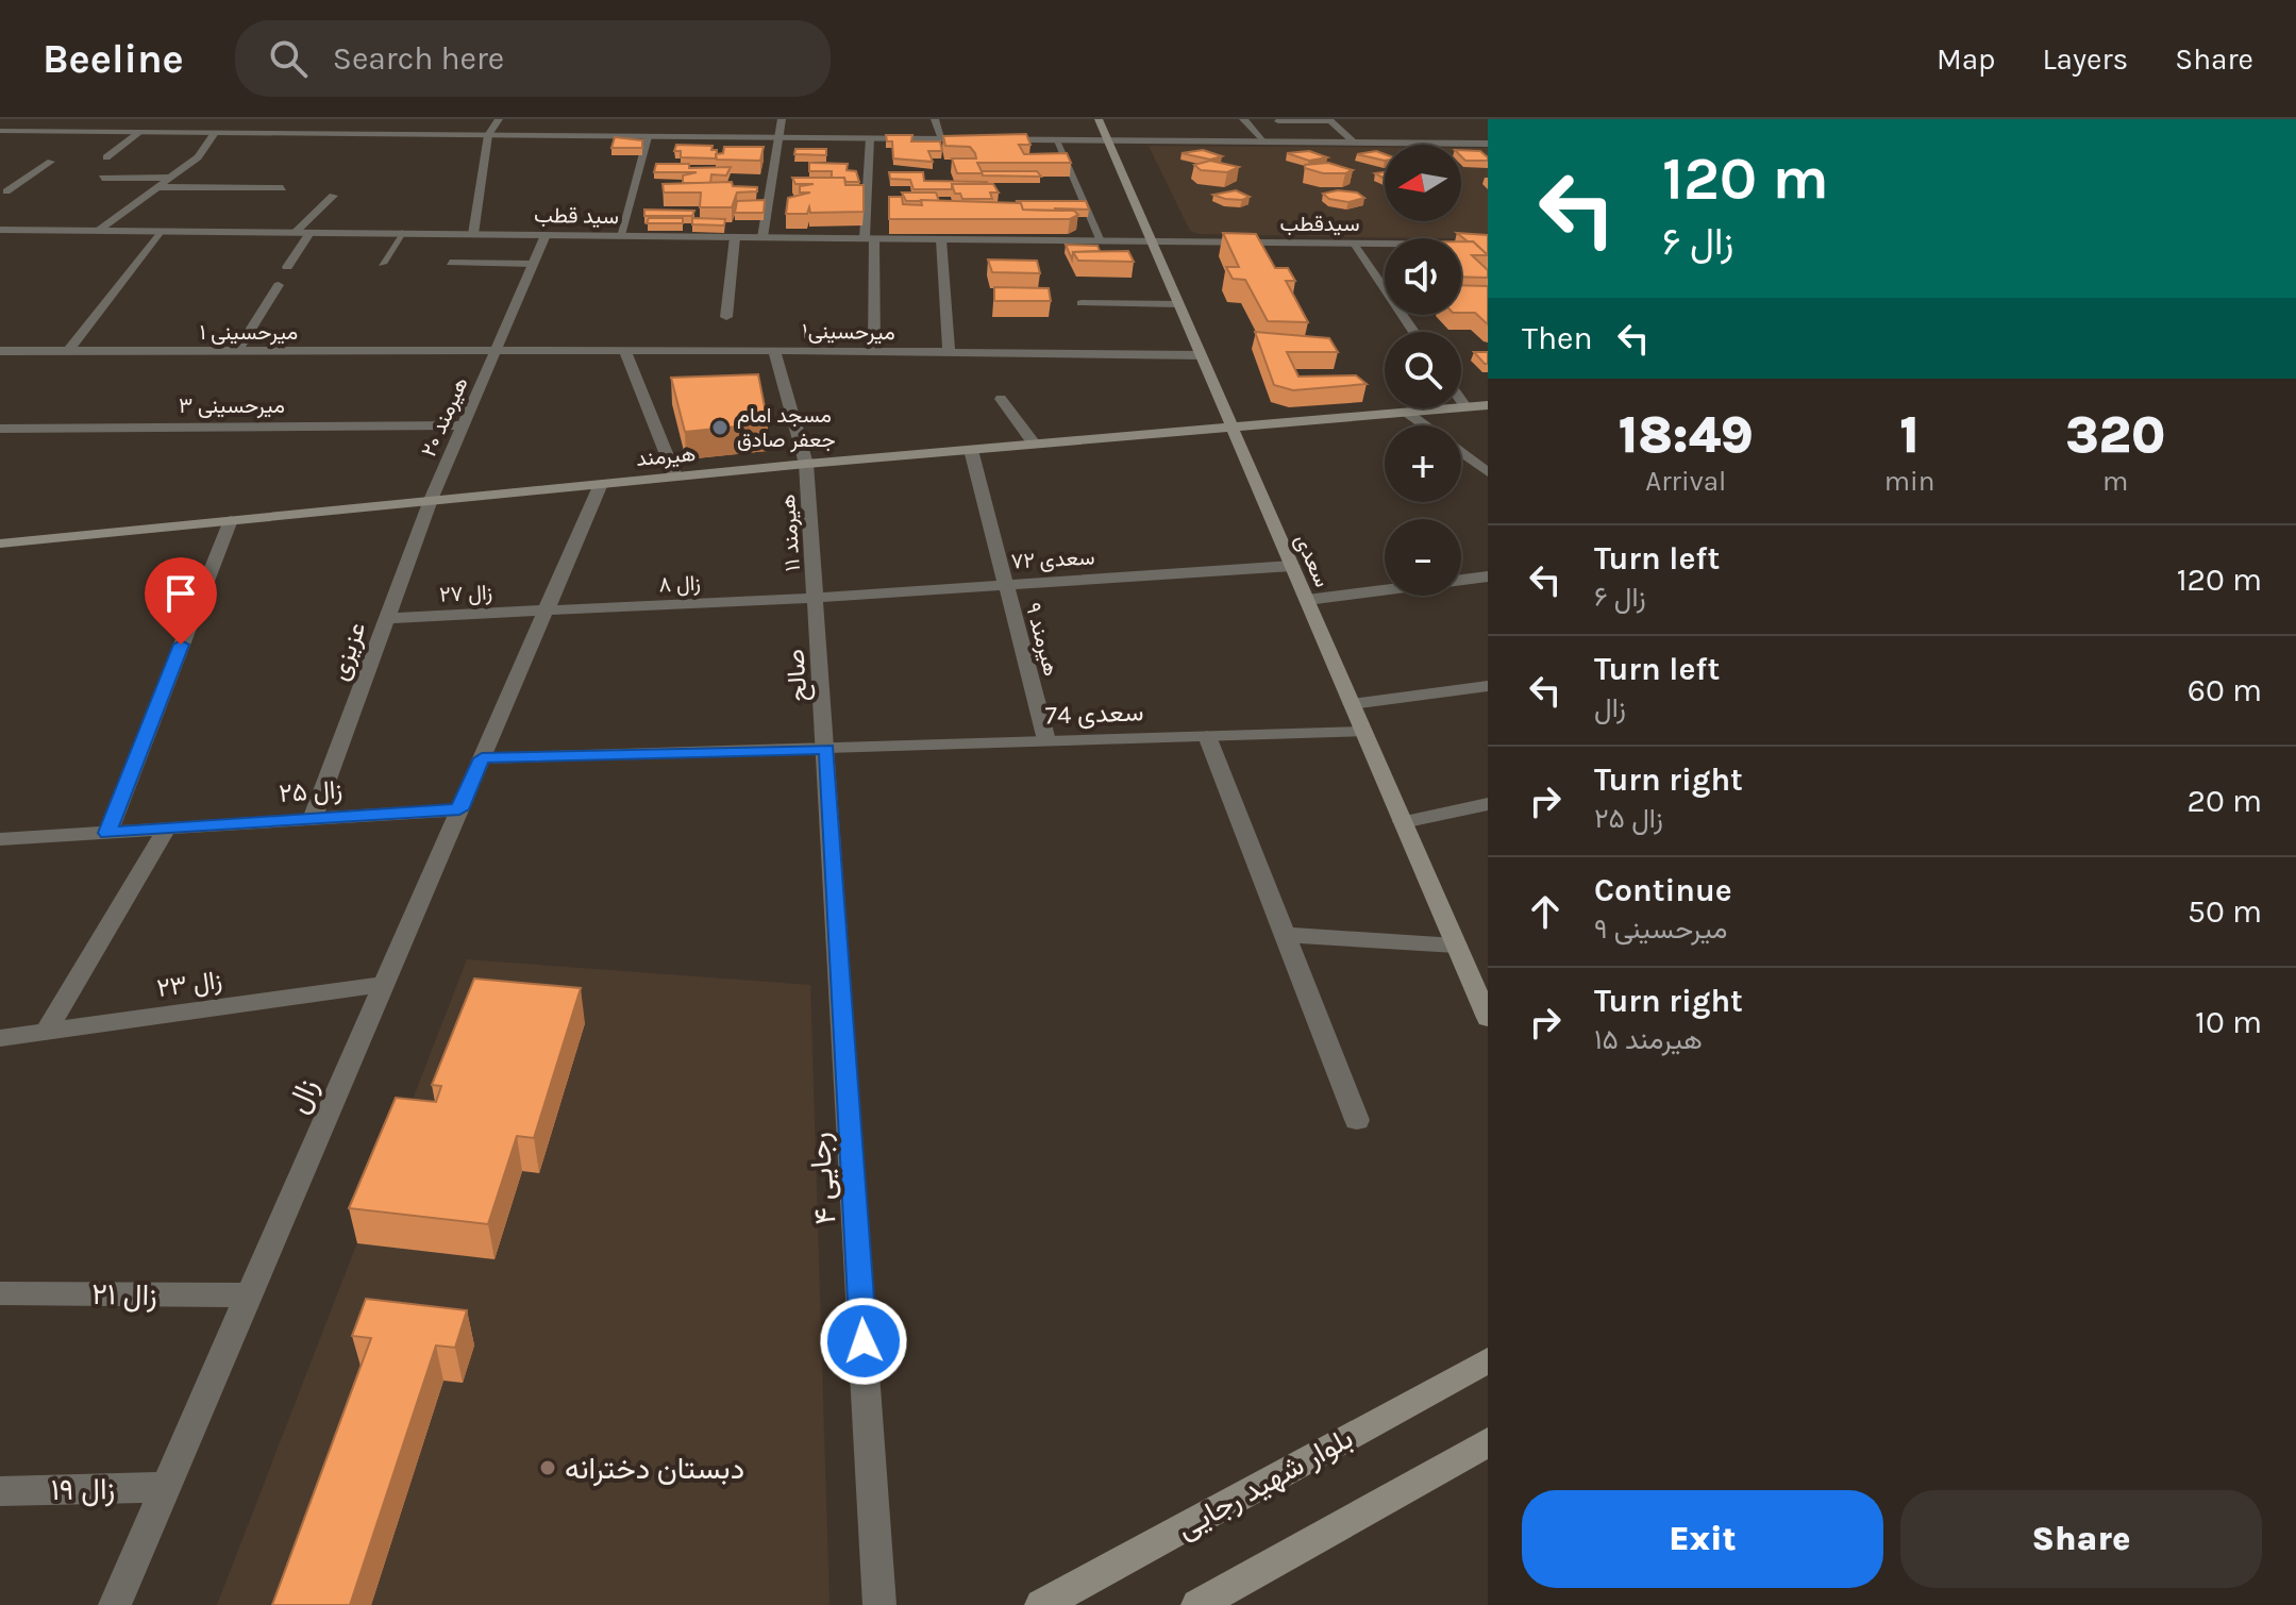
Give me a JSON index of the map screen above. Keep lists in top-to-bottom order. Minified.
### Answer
{"streets":{"main road":["هیرمند","سعدی","بلوار شهید رجایی"],"street":["سید قطب","سیدقطب","میرحسینی ۱","میرحسینی۱","میرحسینی ۳","هیرمند ۲۰","هیرمند ۱۱","سعدی ۷۲","زال ۸","زال ۲۷","هیرمند ۹","عزیزی","صالح","سعدی 74","زال ۲۵","زال ۲۳","زال","رجایی ۴","زال ۲۱","زال ۱۹"]},"crossings":[["سید قطب","سیدقطب"],["سید قطب","هیرمند ۲۰"],["سید قطب","سعدی"],["سیدقطب","سعدی"],["میرحسینی ۱","میرحسینی۱"],["میرحسینی ۱","هیرمند ۲۰"],["میرحسینی۱","هیرمند ۲۰"],["میرحسینی۱","هیرمند ۱۱"],["میرحسینی۱","سعدی"],["میرحسینی ۳","هیرمند ۲۰"],["هیرمند ۲۰","هیرمند"],["هیرمند ۲۰","عزیزی"],["هیرمند","هیرمند ۱۱"],["هیرمند","سعدی"],["هیرمند","هیرمند ۹"],["هیرمند","عزیزی"],["هیرمند","زال"],["هیرمند ۱۱","سعدی ۷۲"],["هیرمند ۱۱","زال ۸"],["هیرمند ۱۱","صالح"],["سعدی ۷۲","سعدی"],["سعدی ۷۲","زال ۸"],["سعدی ۷۲","هیرمند ۹"],["سعدی ۷۲","صالح"],["سعدی","سعدی 74"],["زال ۸","زال ۲۷"],["زال ۸","صالح"],["زال ۸","زال"],["زال ۲۷","عزیزی"],["زال ۲۷","زال"],["هیرمند ۹","سعدی 74"],["عزیزی","زال ۲۵"],["صالح","سعدی 74"],["صالح","رجایی ۴"],["سعدی 74","زال"],["سعدی 74","رجایی ۴"],["زال ۲۵","زال"],["زال ۲۳","زال"],["زال","زال ۲۱"],["زال","زال ۱۹"]],"places":["مسجد امام جعفر صادق","دبستان دخترانه"],"north":"left","page":{"header":"Beeline","search":"Search here","nav":["Map","Layers","Share"],"turn":["120 m","زال ۶"],"map_buttons":["+","−"],"then":"Then","eta":["18:49","Arrival","1","min","320","m"],"list":[{"name":"Turn left","note":"زال ۶","value":"120 m"},{"name":"Turn left","note":"زال","value":"60 m"},{"name":"Turn right","note":"زال ۲۵","value":"20 m"},{"name":"Continue","note":"میرحسینی ۹","value":"50 m"},{"name":"Turn right","note":"هیرمند ۱۵","value":"10 m"}],"buttons":["Exit","Share"]}}
